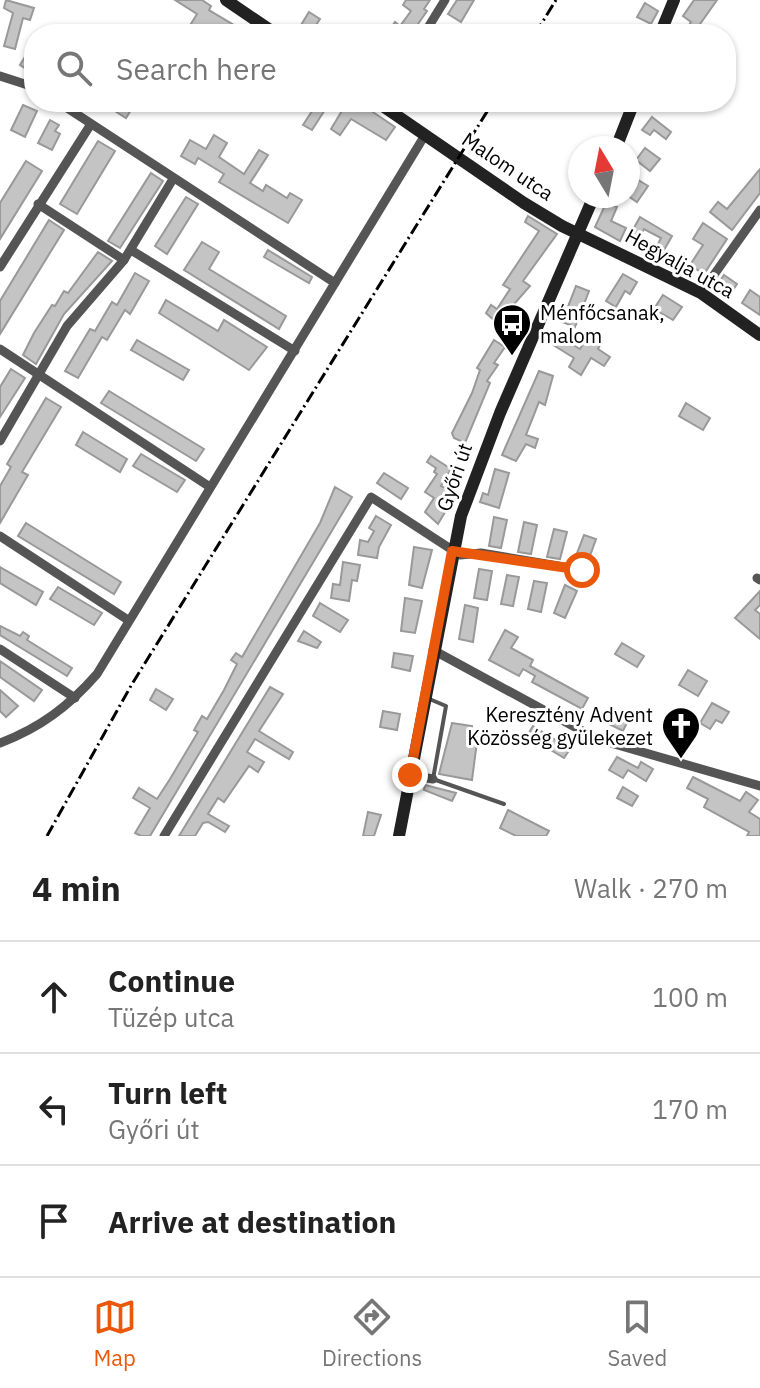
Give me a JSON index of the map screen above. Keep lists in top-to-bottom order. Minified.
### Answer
{"streets":{"street":["Malom utca","Hegyalja utca","Győri út"]},"crossings":[["Malom utca","Hegyalja utca"],["Malom utca","Győri út"],["Hegyalja utca","Győri út"]],"places":{"bus stop":["Ménfőcsanak, malom"],"church":["Keresztény Advent Közösség gyülekezet"]},"north":"top","page":{"search":"Search here","heading":["4 min","Walk · 270 m"],"list":[["Continue","Tüzép utca","100 m"],["Turn left","Győri út","170 m"],"Arrive at destination"],"nav":["Map","Directions","Saved"]}}
